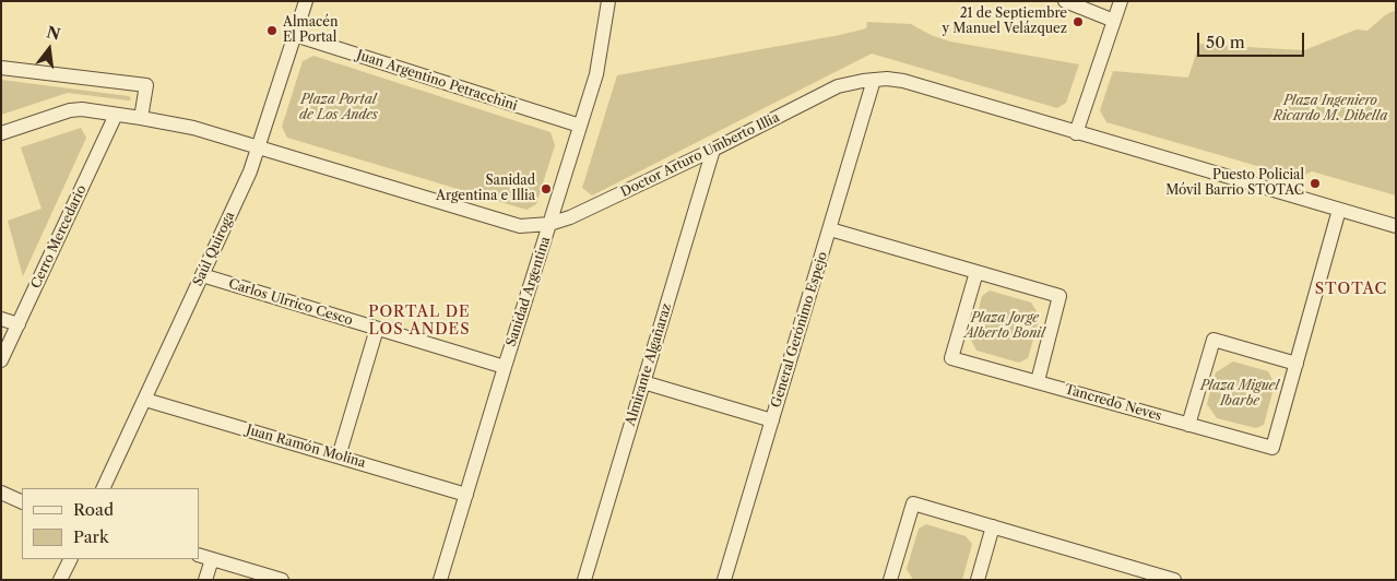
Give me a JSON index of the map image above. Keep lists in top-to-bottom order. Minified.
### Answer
{"streets":{"street":["Juan Argentino Petracchini","Doctor Arturo Umberto Illia","Cerro Mercedario","Saúl Quiroga","Sanidad Argentina","Carlos Ulrrico Cesco","General Gerónimo Espejo","Almirante Algañaraz","Tancredo Neves","Juan Ramón Molina"]},"crossings":[["Juan Argentino Petracchini","Saúl Quiroga"],["Juan Argentino Petracchini","Sanidad Argentina"],["Doctor Arturo Umberto Illia","Cerro Mercedario"],["Doctor Arturo Umberto Illia","Saúl Quiroga"],["Doctor Arturo Umberto Illia","Sanidad Argentina"],["Doctor Arturo Umberto Illia","General Gerónimo Espejo"],["Doctor Arturo Umberto Illia","Almirante Algañaraz"],["Doctor Arturo Umberto Illia","Tancredo Neves"],["Saúl Quiroga","Carlos Ulrrico Cesco"],["Saúl Quiroga","Juan Ramón Molina"],["Sanidad Argentina","Carlos Ulrrico Cesco"],["Sanidad Argentina","Juan Ramón Molina"]],"districts":["STOTAC","PORTAL DE LOS ANDES"],"parks":["Plaza Portal de Los Andes","Plaza Ingeniero Ricardo M. Dibella","Plaza Jorge Alberto Bonil","Plaza Miguel Ibarbe"],"places":["21 de Septiembre y Manuel Velázquez","Almacén El Portal","Puesto Policial Móvil Barrio STOTAC","Sanidad Argentina e Illia"],"legend":["Road","Park"],"scale_bar":"50 m","north":"top"}
